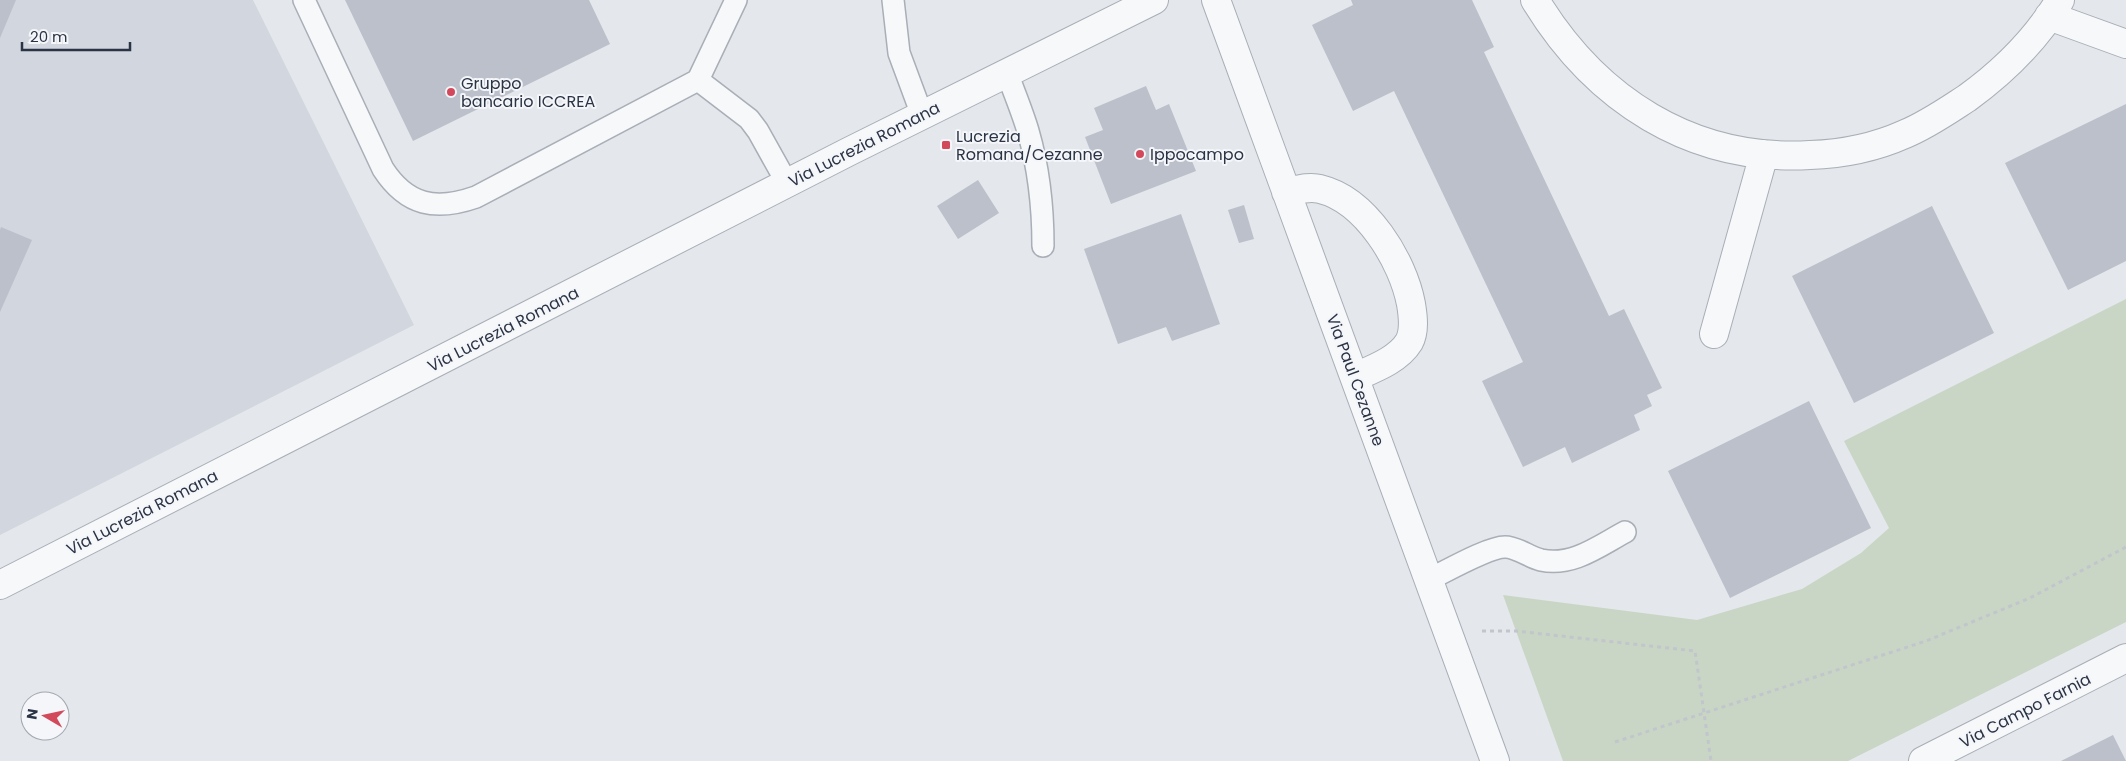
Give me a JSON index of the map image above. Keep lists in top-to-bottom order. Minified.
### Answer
{"streets":{"street":["Via Lucrezia Romana","Via Paul Cezanne","Via Campo Farnia"]},"places":{"other":["Gruppo bancario ICCREA","Ippocampo"],"transit":["Lucrezia Romana/Cezanne"]},"scale_bar":"20 m","north":"left"}
